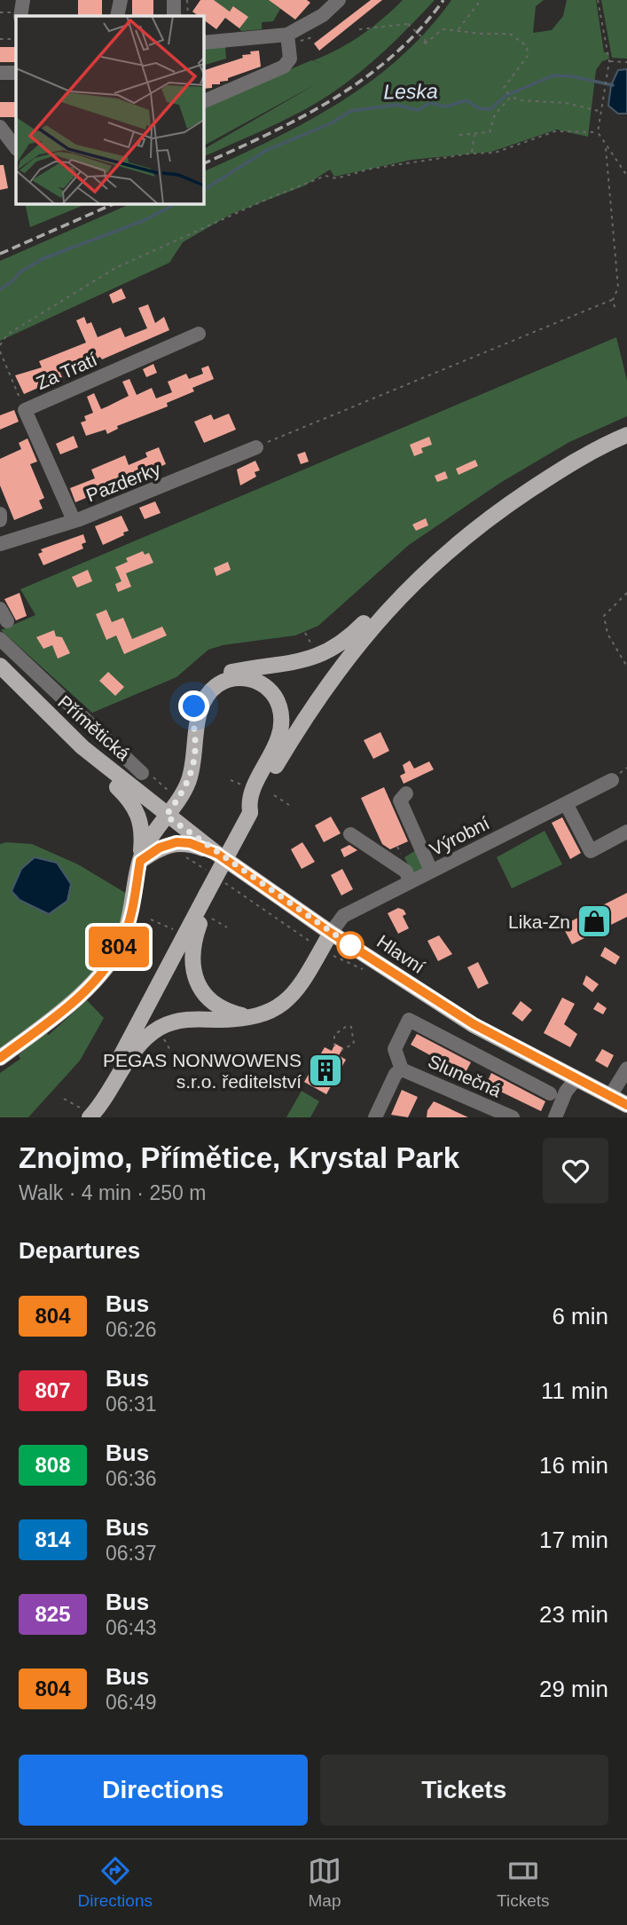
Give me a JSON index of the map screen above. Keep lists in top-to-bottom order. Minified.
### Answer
{"streets":{"main road":["Přímětická","Hlavní"],"street":["Za Tratí","Pazderky","Výrobní","Slunečná"]},"crossings":[["Za Tratí","Pazderky"],["Přímětická","Hlavní"],["Výrobní","Hlavní"]],"water":["Leska"],"places":{"shop":["Lika-Zn"],"building":["PEGAS NONWOWENS s.r.o. ředitelství"]},"lines":["bus line 804"],"page":{"on_map":"804","heading":[["Znojmo, Přímětice, Krystal Park","Walk · 4 min · 250 m"],"Departures"],"list":[{"mark":"804","name":"Bus","note":"06:26","value":"6 min"},{"mark":"807","name":"Bus","note":"06:31","value":"11 min"},{"mark":"808","name":"Bus","note":"06:36","value":"16 min"},{"mark":"814","name":"Bus","note":"06:37","value":"17 min"},{"mark":"825","name":"Bus","note":"06:43","value":"23 min"},{"mark":"804","name":"Bus","note":"06:49","value":"29 min"}],"buttons":["Directions","Tickets"],"tabs":["Directions","Map","Tickets"]}}
